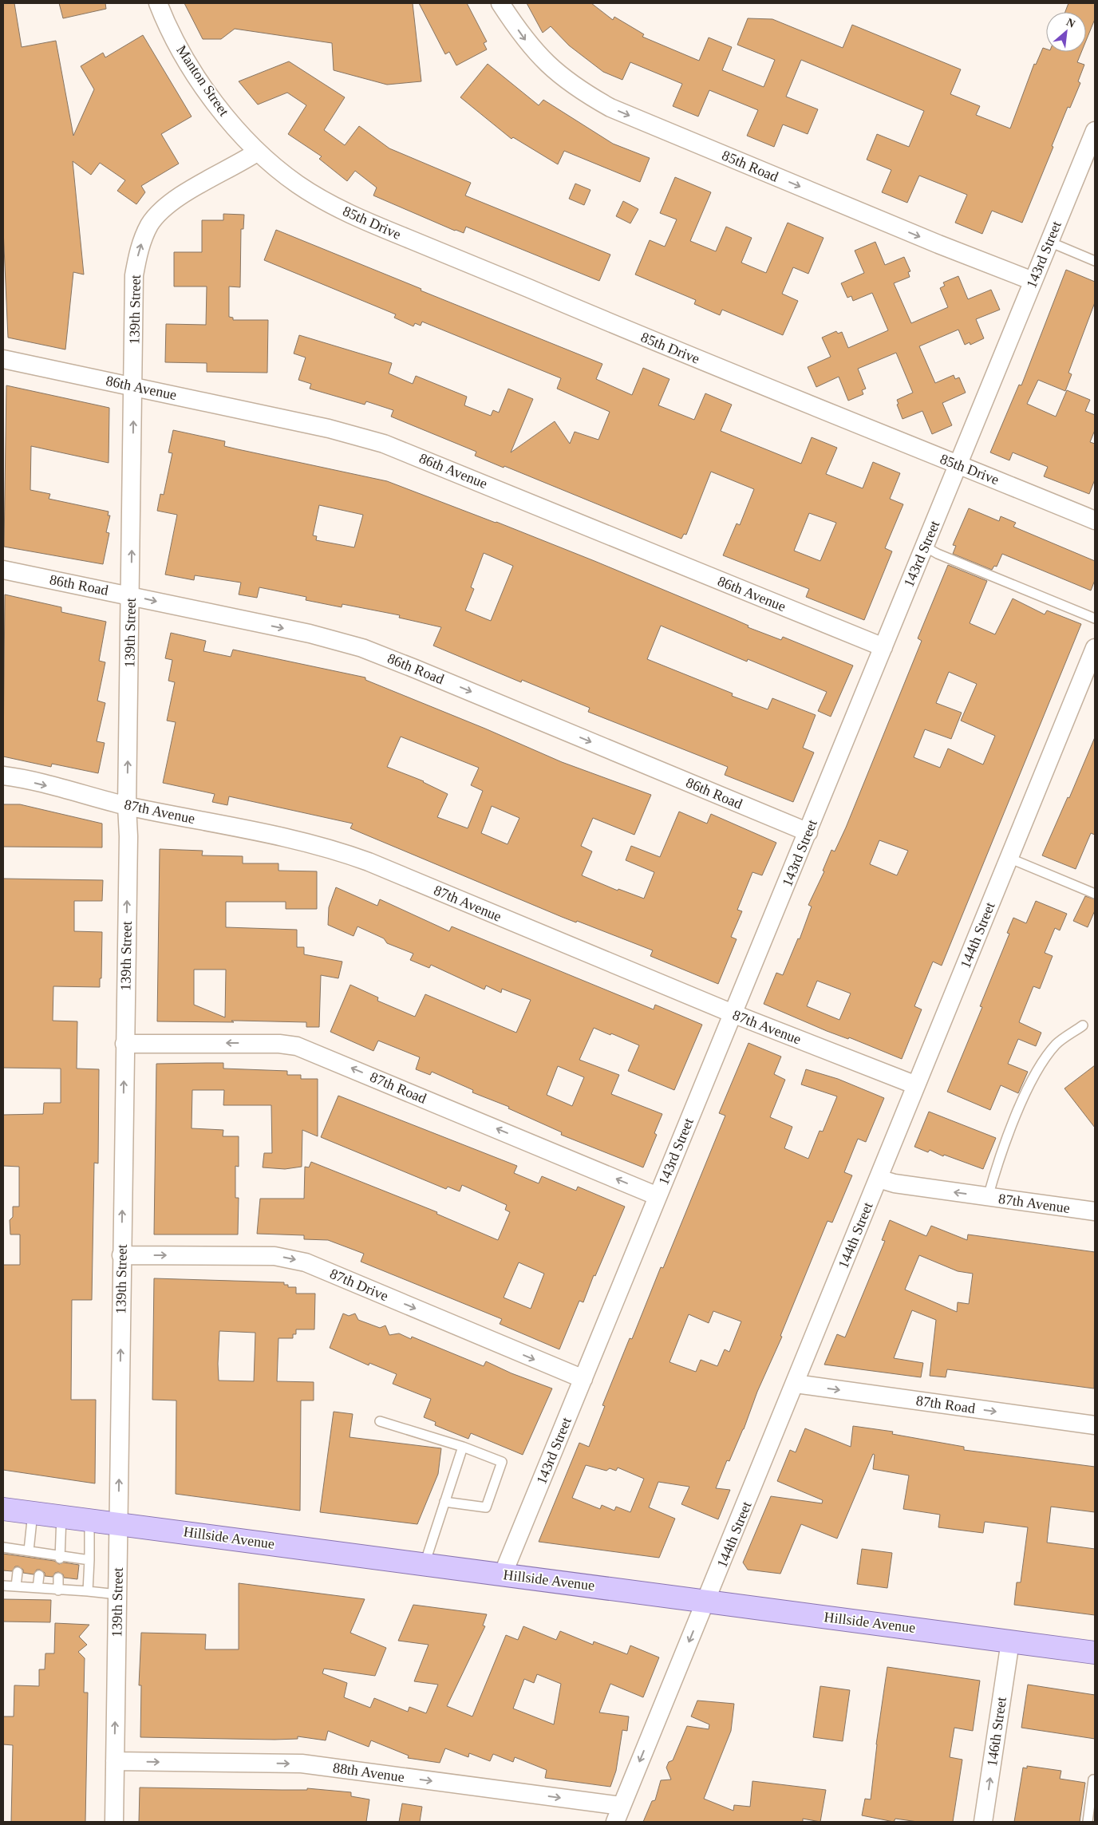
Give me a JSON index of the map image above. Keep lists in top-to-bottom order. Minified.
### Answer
{"streets":{"main road":["Hillside Avenue"],"street":["Manton Street","85th Road","85th Drive","143rd Street","139th Street","86th Avenue","86th Road","87th Avenue","144th Street","87th Road","87th Drive","146th Street","88th Avenue"]},"crossings":[["Manton Street","85th Drive"],["Manton Street","139th Street"],["85th Road","143rd Street"],["85th Drive","143rd Street"],["85th Drive","139th Street"],["143rd Street","86th Avenue"],["143rd Street","86th Road"],["143rd Street","87th Avenue"],["143rd Street","87th Road"],["143rd Street","87th Drive"],["143rd Street","Hillside Avenue"],["139th Street","86th Avenue"],["139th Street","86th Road"],["139th Street","87th Avenue"],["139th Street","87th Road"],["139th Street","87th Drive"],["139th Street","Hillside Avenue"],["139th Street","88th Avenue"],["87th Avenue","144th Street"],["144th Street","87th Road"],["144th Street","Hillside Avenue"],["144th Street","88th Avenue"],["Hillside Avenue","146th Street"]],"one_way":["85th Road","139th Street","86th Road","87th Drive","146th Street","88th Avenue"],"north":"top right"}
